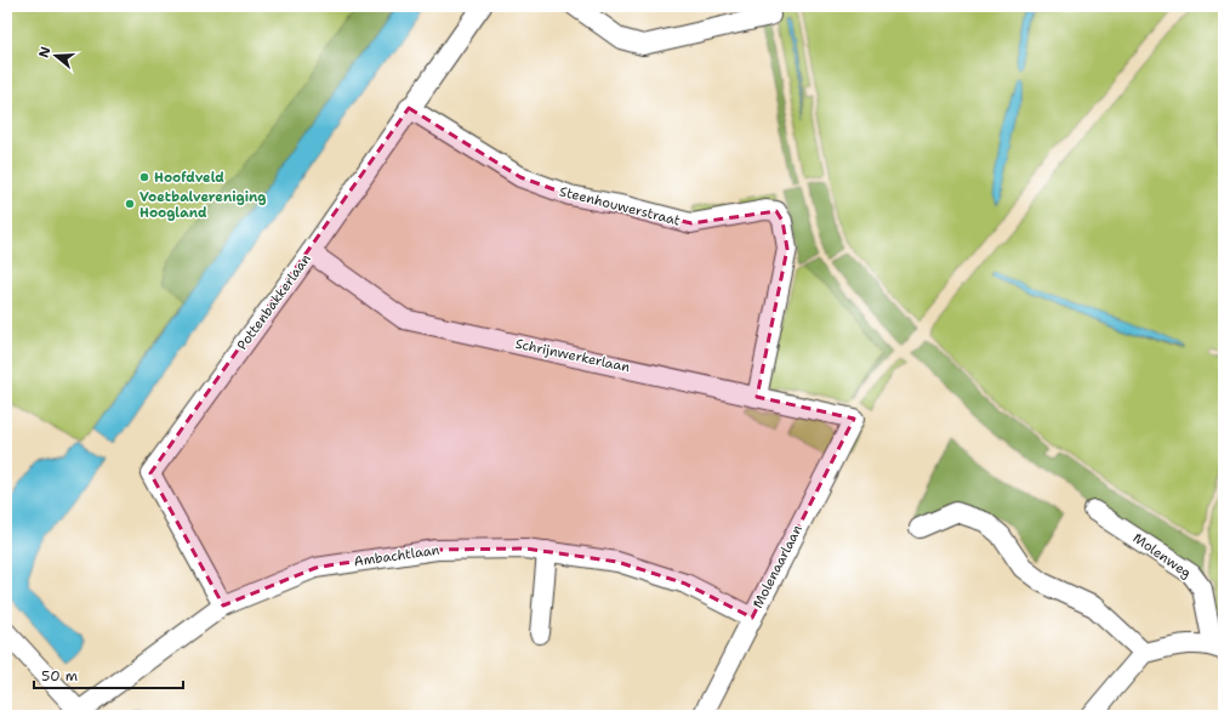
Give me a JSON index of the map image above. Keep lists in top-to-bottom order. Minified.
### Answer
{"streets":{"street":["Steenhouwerstraat","Pottenbakkerlaan","Schrijnwerkerlaan","Ambachtlaan","Molenweg","Molenaarlaan"]},"crossings":[["Steenhouwerstraat","Pottenbakkerlaan"],["Steenhouwerstraat","Schrijnwerkerlaan"],["Pottenbakkerlaan","Schrijnwerkerlaan"],["Pottenbakkerlaan","Ambachtlaan"],["Schrijnwerkerlaan","Molenaarlaan"],["Ambachtlaan","Molenaarlaan"]],"places":["Hoofdveld","Voetbalvereniging Hoogland"],"scale_bar":"50 m","north":"left"}
